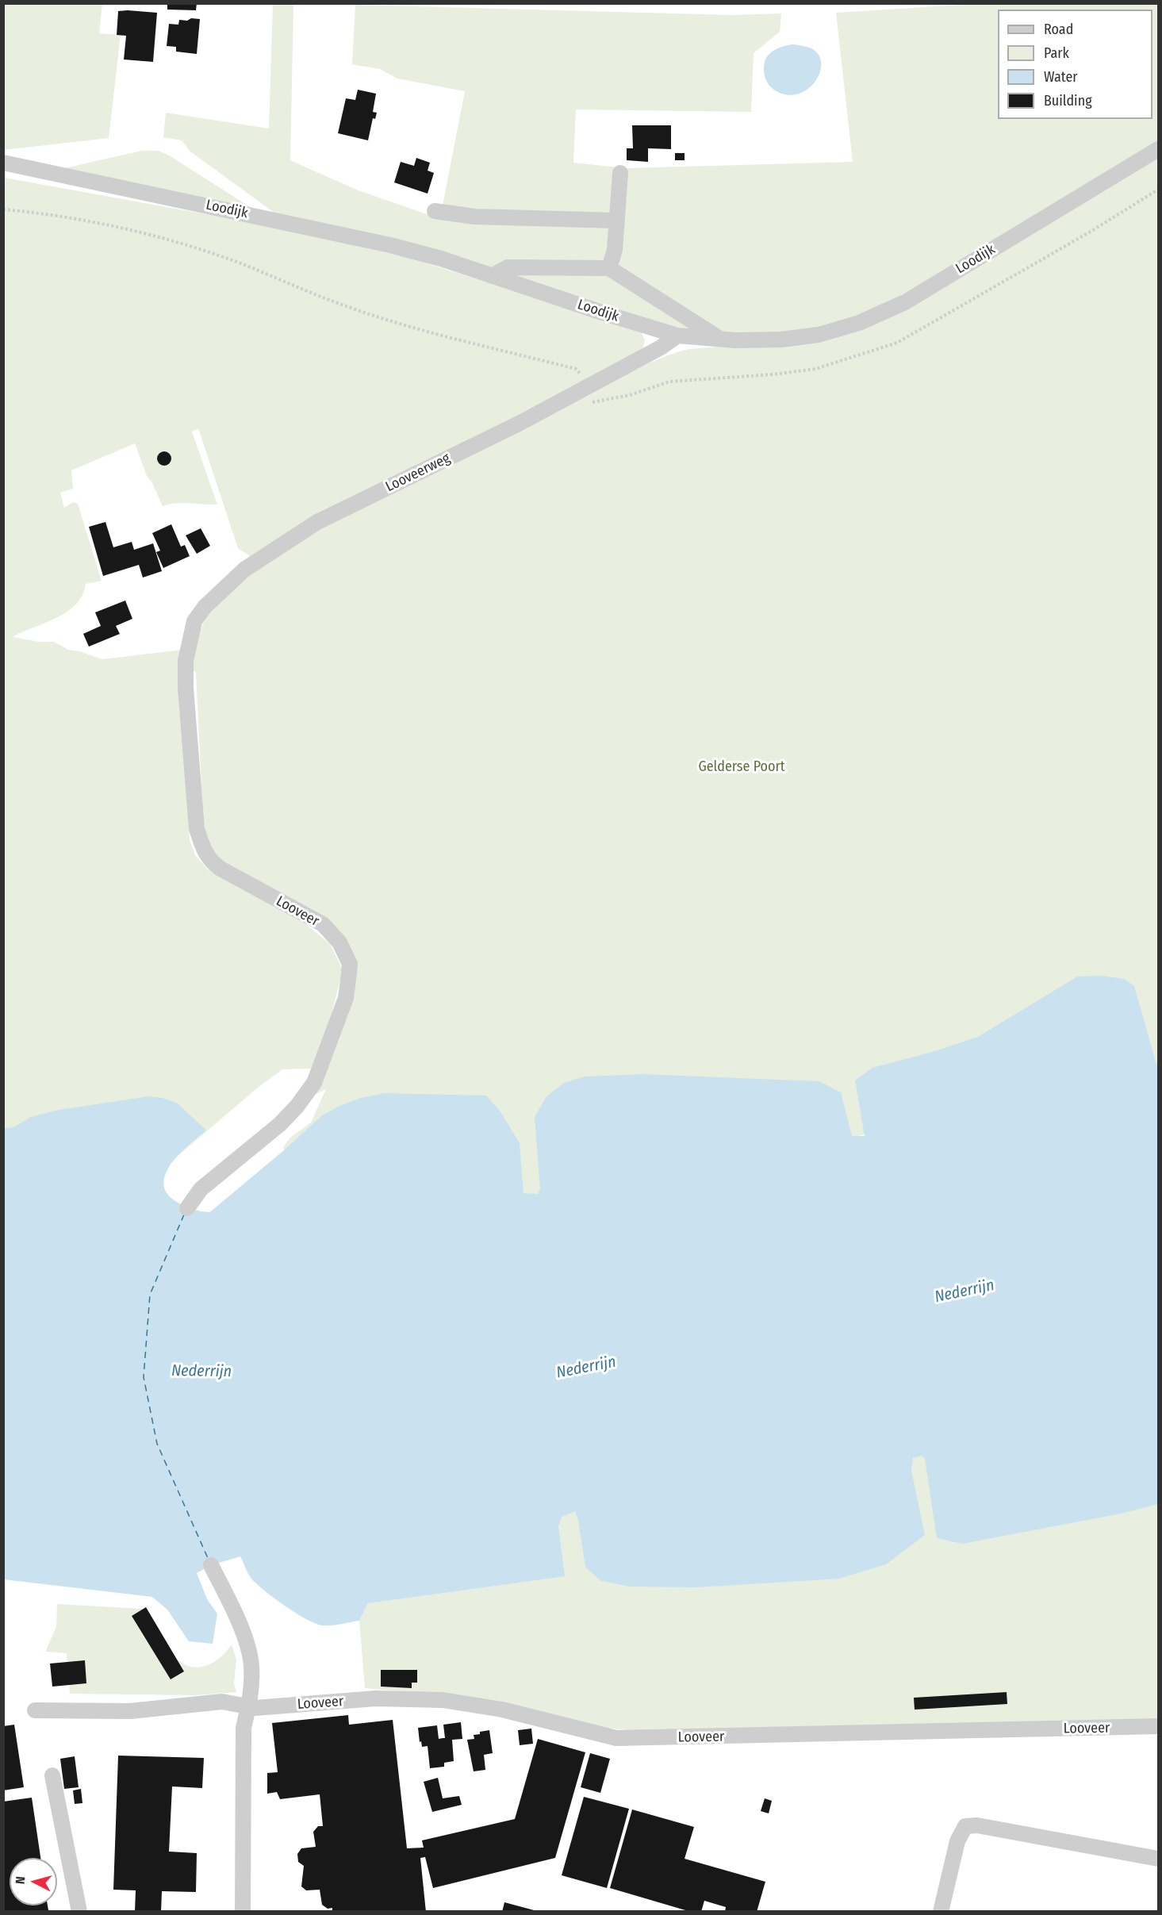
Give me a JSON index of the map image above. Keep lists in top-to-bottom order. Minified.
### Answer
{"streets":{"street":["Loodijk","Looveerweg","Looveer"]},"crossings":[["Loodijk","Looveerweg"],["Looveerweg","Looveer"]],"water":["Nederrijn"],"parks":["Gelderse Poort"],"legend":["Road","Park","Water","Building"],"north":"left"}
